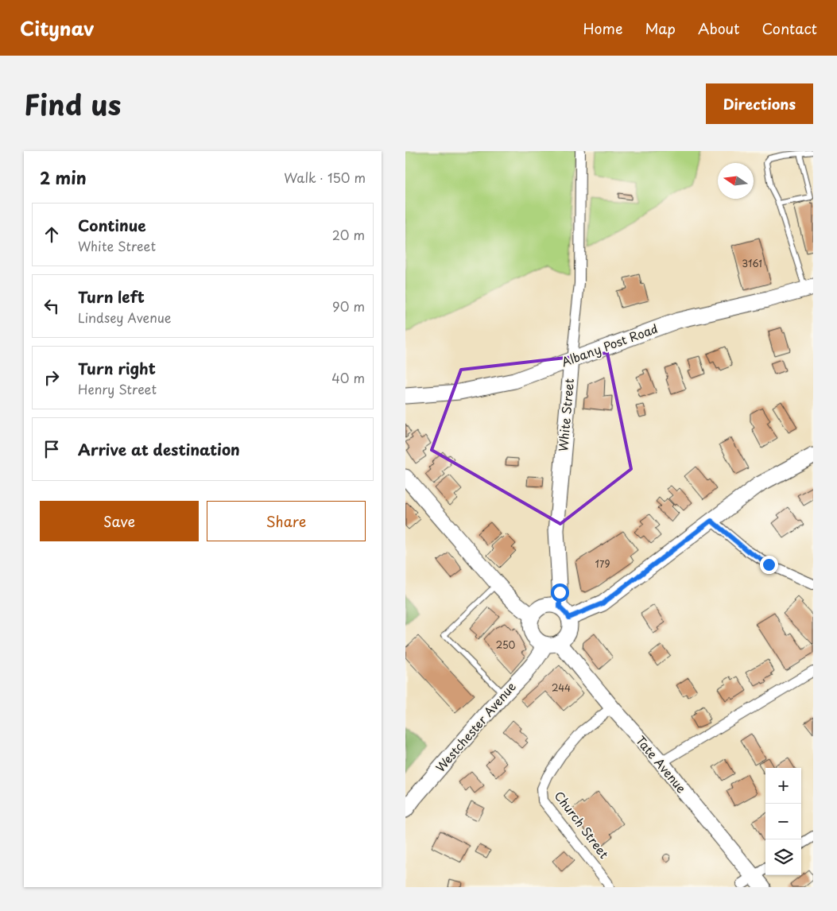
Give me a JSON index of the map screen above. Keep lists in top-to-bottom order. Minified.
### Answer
{"streets":{"street":["Albany Post Road","White Street","Westchester Avenue","Tate Avenue","Church Street"]},"crossings":[["Albany Post Road","White Street"],["White Street","Westchester Avenue"],["White Street","Tate Avenue"],["Westchester Avenue","Tate Avenue"],["Tate Avenue","Church Street"]],"house_numbers":["3161","179","250","244"],"north":"left","page":{"header":"Citynav","nav":["Home","Map","About","Contact"],"title":"Find us","buttons":["Directions",["Save","Share"]],"heading":["2 min","Walk · 150 m"],"list":[["Continue","White Street","20 m"],["Turn left","Lindsey Avenue","90 m"],["Turn right","Henry Street","40 m"],"Arrive at destination"],"map_buttons":["+","−"]}}
